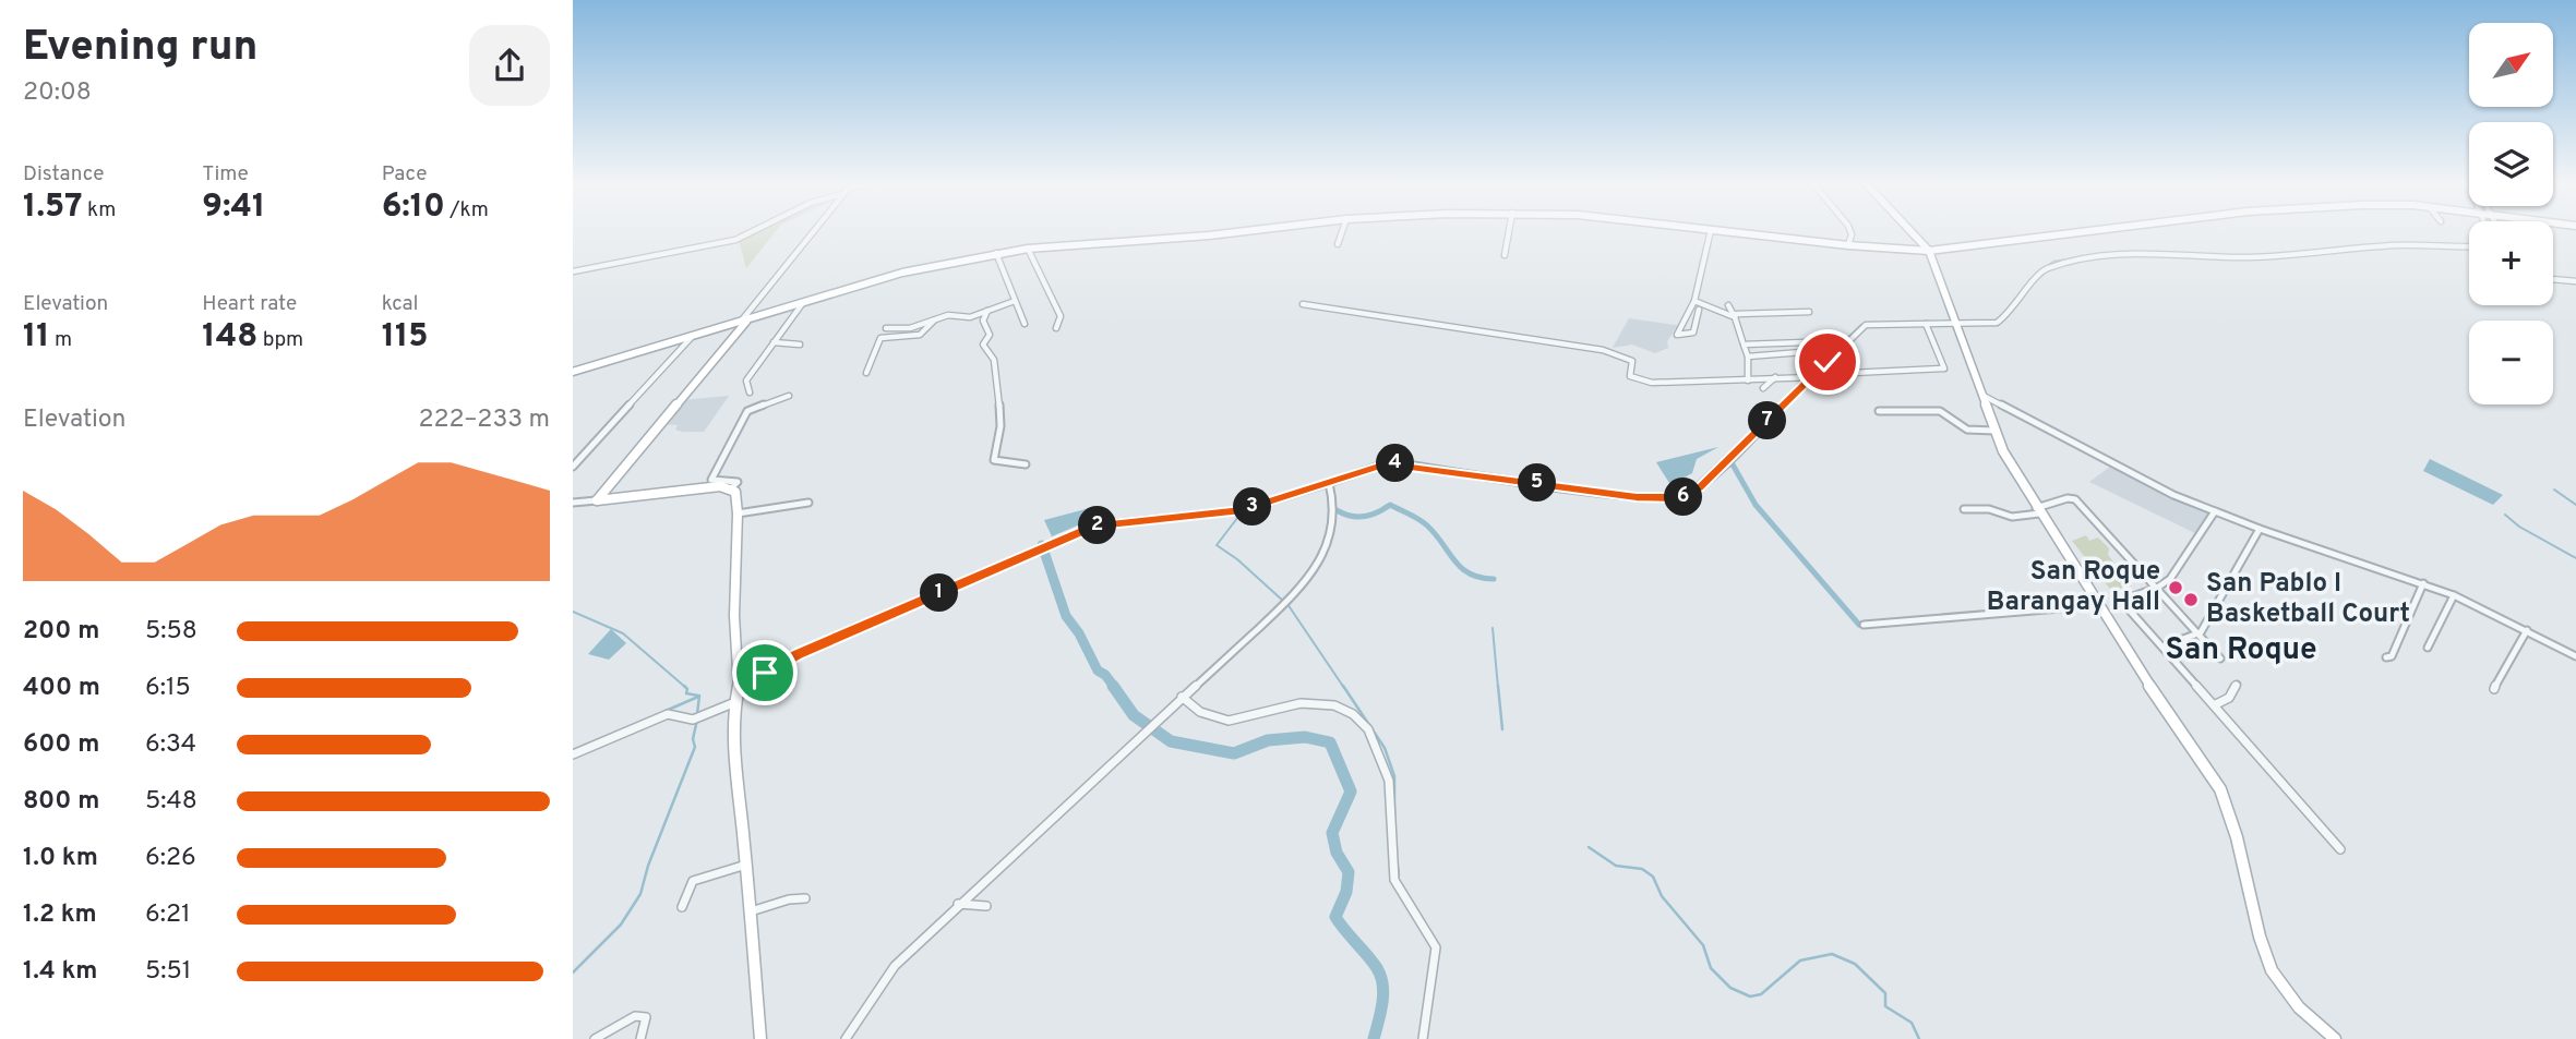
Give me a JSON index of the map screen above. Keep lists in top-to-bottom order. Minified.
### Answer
{"districts":["San Roque"],"places":["San Roque Barangay Hall","San Pablo I Basketball Court"],"north":"top right","page":{"heading":["Evening run","20:08"],"map_buttons":["+","−"],"stats":[["Distance","1.57 km"],["Time","9:41"],["Pace","6:10 /km"],["Elevation","11 m"],["Heart rate","148 bpm"],["kcal","115"]],"chart":["Elevation","222–233 m"],"pins":["7","4","5","6","3","2","1"],"list":[{"name":"200 m","note":"5:58"},{"name":"400 m","note":"6:15"},{"name":"600 m","note":"6:34"},{"name":"800 m","note":"5:48"},{"name":"1.0 km","note":"6:26"},{"name":"1.2 km","note":"6:21"},{"name":"1.4 km","note":"5:51"}]}}
